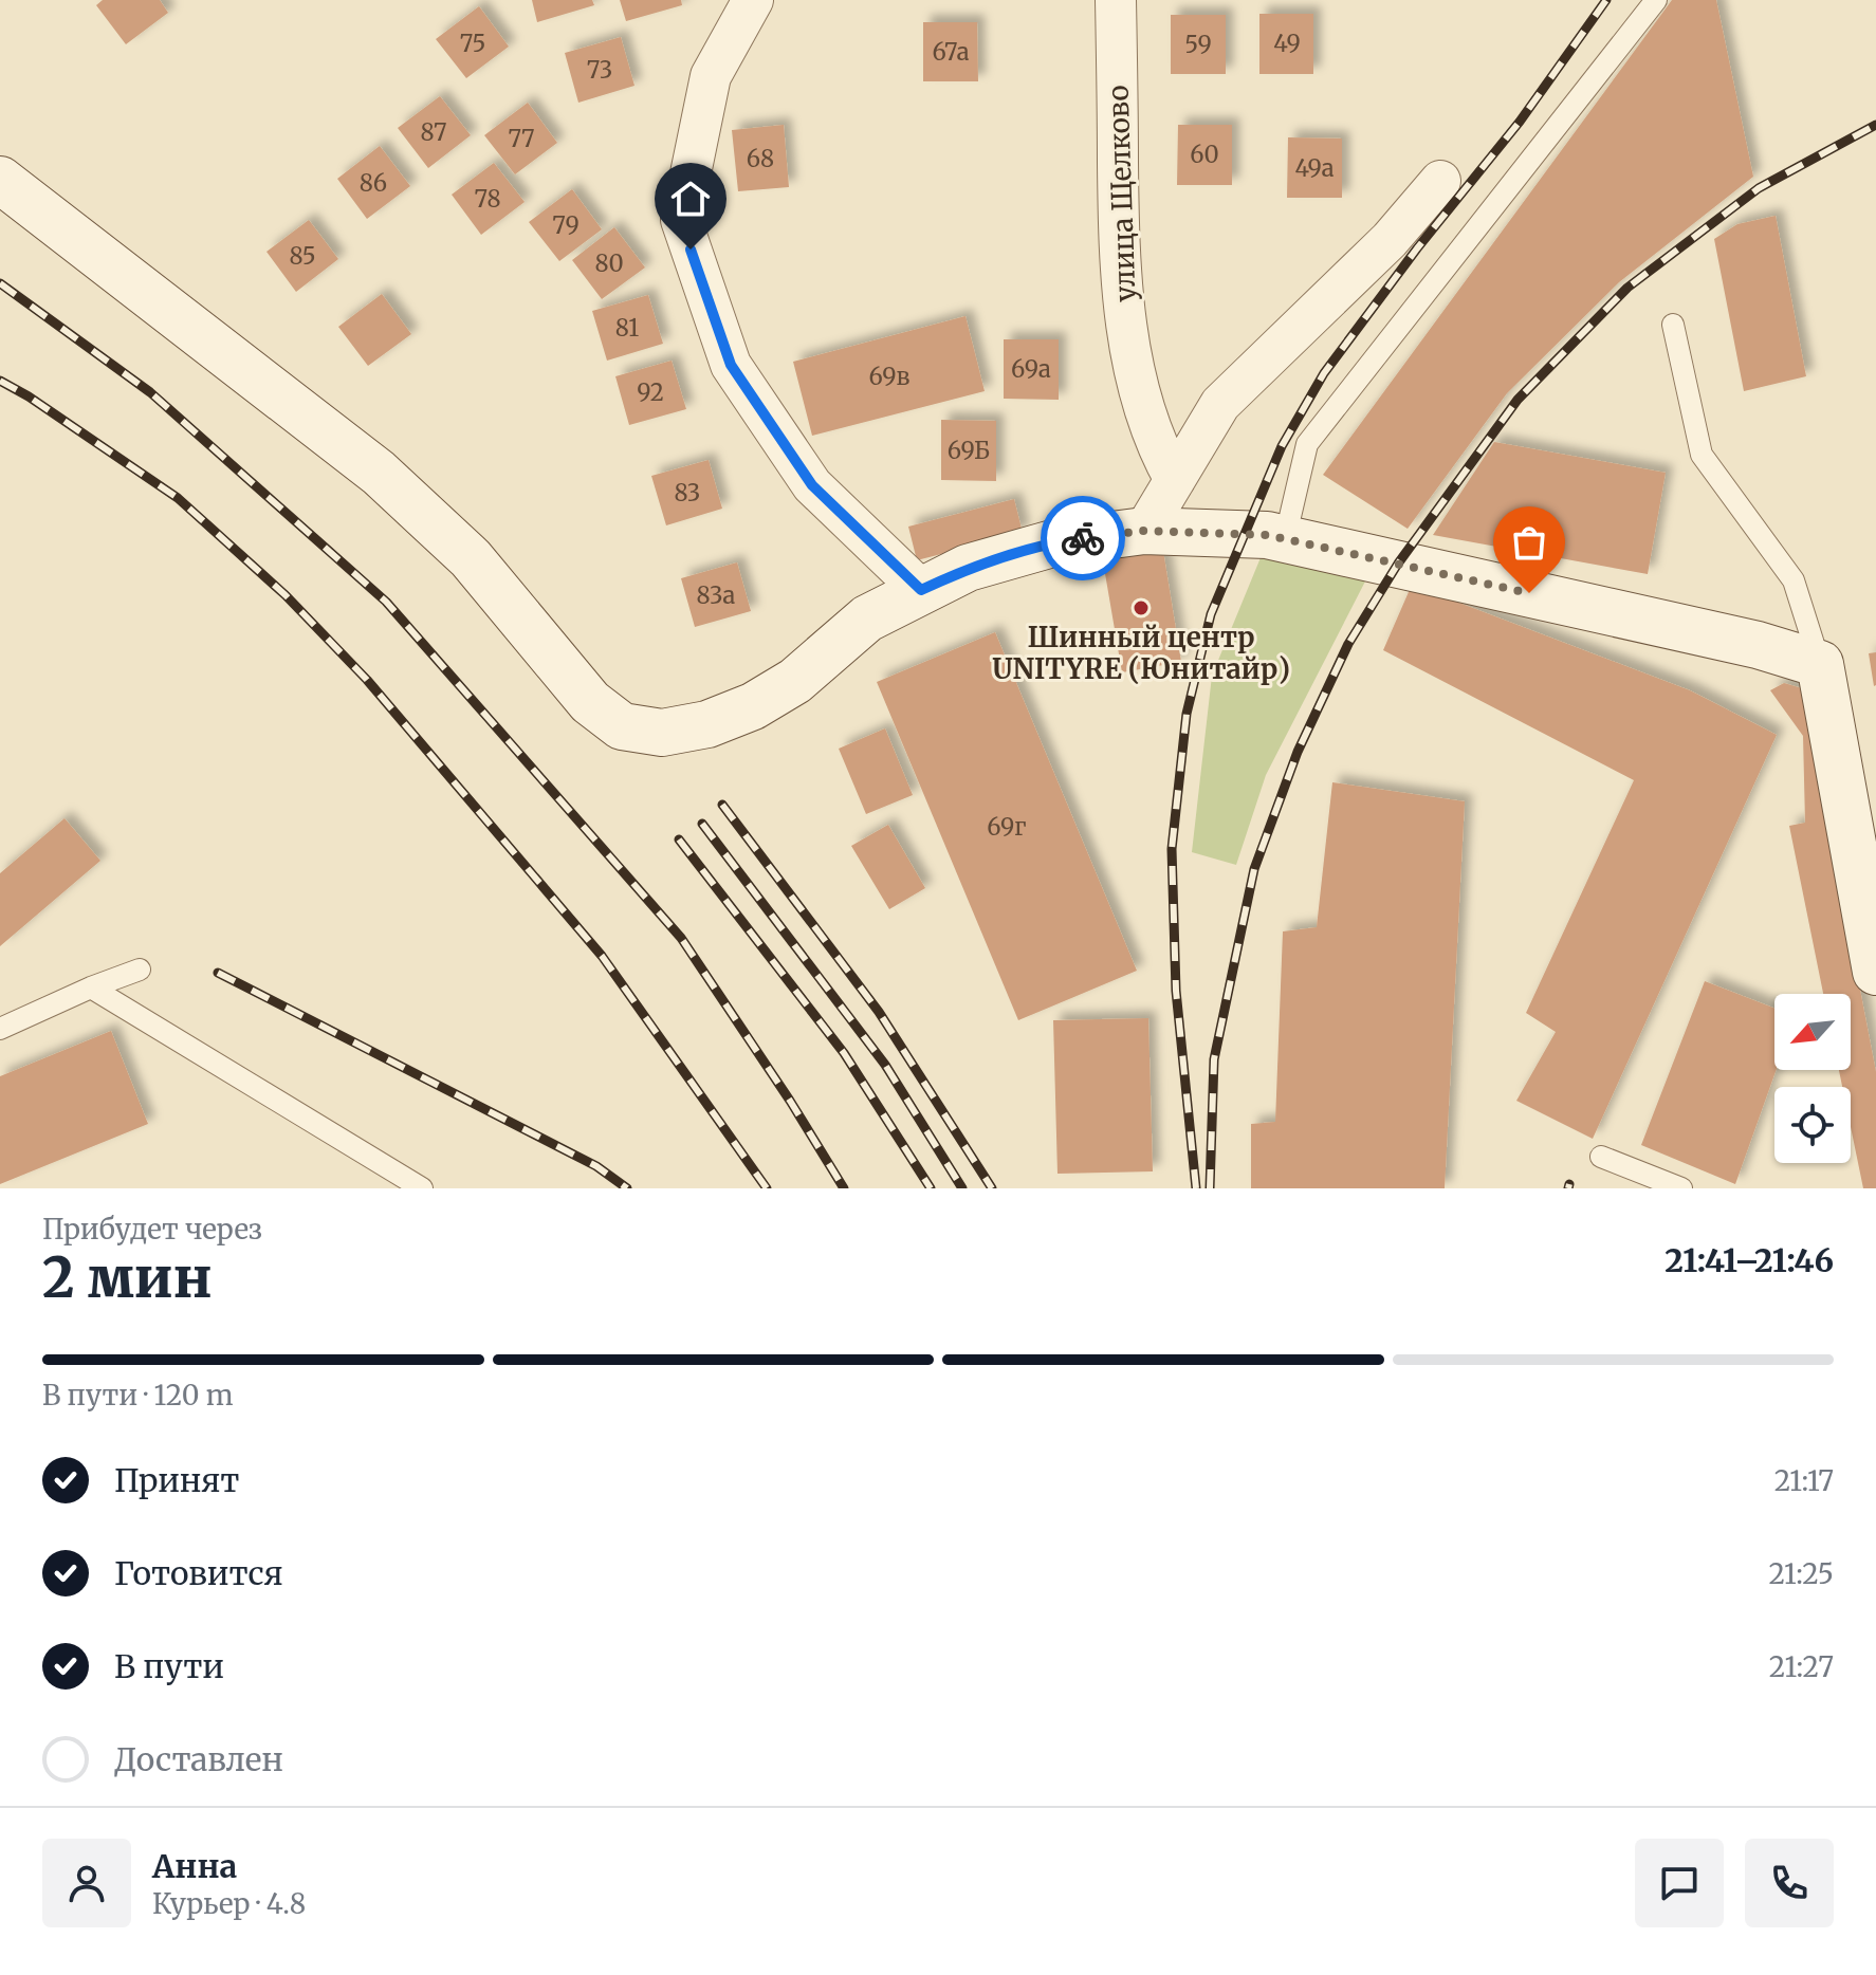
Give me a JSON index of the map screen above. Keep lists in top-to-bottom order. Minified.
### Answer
{"streets":{"street":["улица Щелково"]},"places":["Шинный центр UNITYRE (Юнитайр)"],"house_numbers":["75","49","59","67а","73","87","77","60","68","49а","86","78","79","85","80","81","69а","69в","92","69Б","83","83а","69г"],"north":"bottom left","page":{"heading":["2 мин","Прибудет через","21:41–21:46"],"panel":["Анна","Курьер · 4.8"],"bar":"В пути · 120 m","list":[["Принят","21:17"],["Готовится","21:25"],["В пути","21:27"],"Доставлен"]}}
